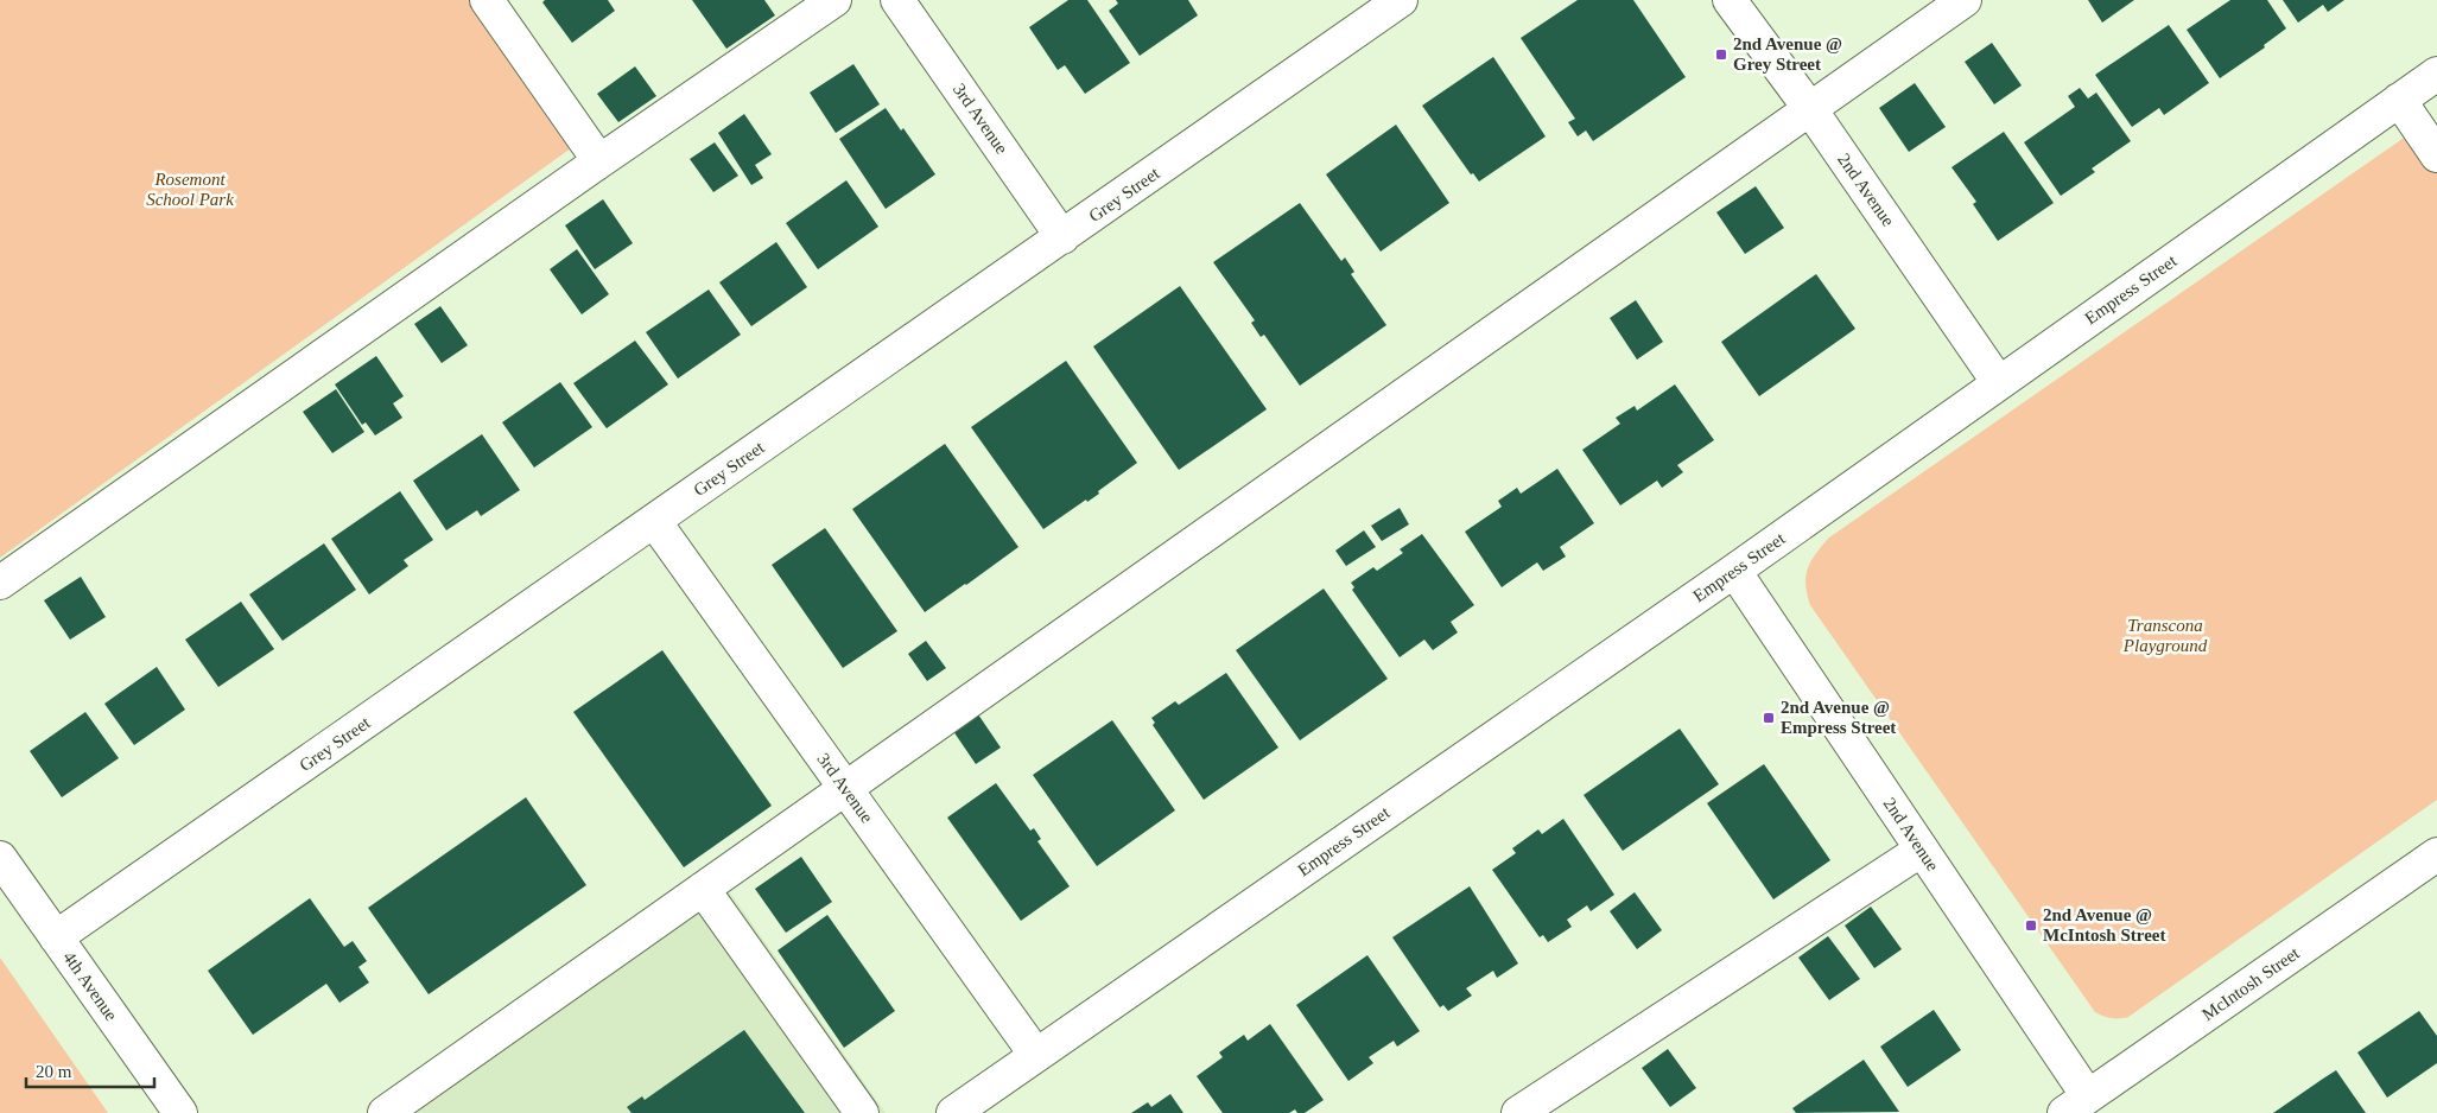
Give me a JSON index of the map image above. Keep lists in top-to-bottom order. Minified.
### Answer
{"streets":{"street":["3rd Avenue","2nd Avenue","Grey Street","Empress Street","McIntosh Street","4th Avenue"]},"crossings":[["3rd Avenue","Grey Street"],["3rd Avenue","Empress Street"],["2nd Avenue","Empress Street"],["2nd Avenue","McIntosh Street"],["Grey Street","4th Avenue"]],"parks":["Rosemont School Park","Transcona Playground"],"places":{"transit":["2nd Avenue @ Grey Street","2nd Avenue @ Empress Street","2nd Avenue @ McIntosh Street"]},"scale_bar":"20 m"}
